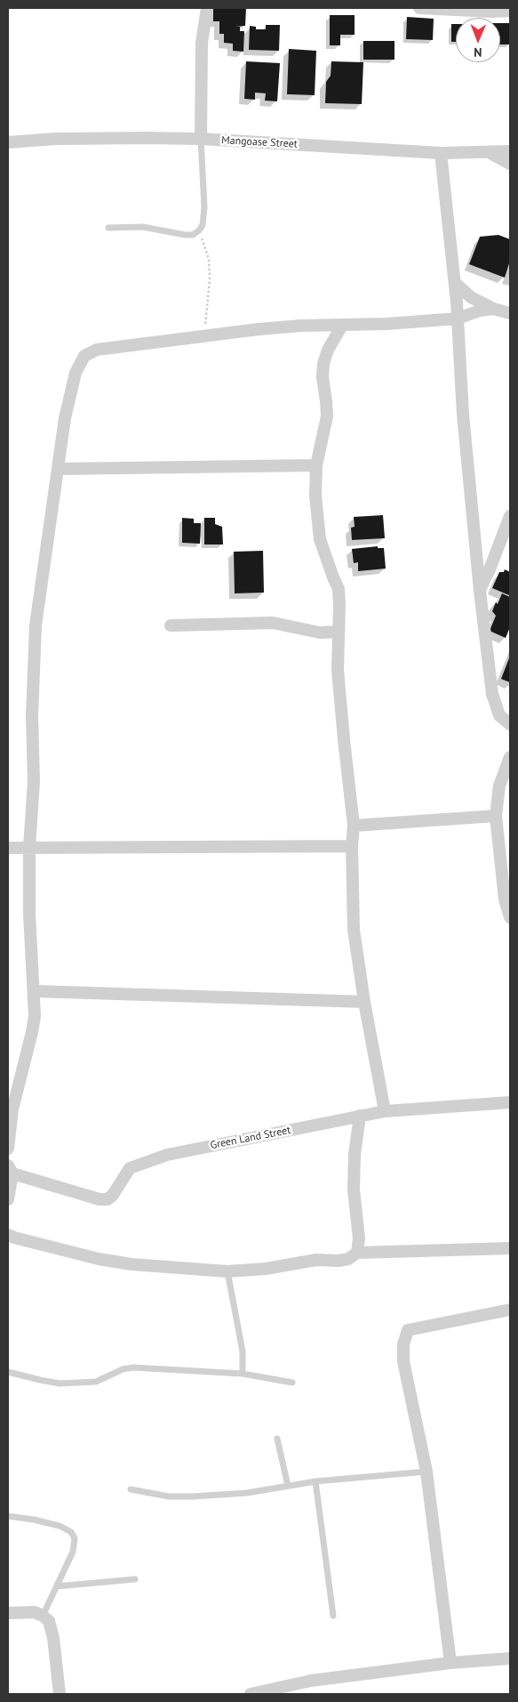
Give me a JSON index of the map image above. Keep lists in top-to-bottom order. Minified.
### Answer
{"streets":{"street":["Mangoase Street","Green Land Street"]},"north":"bottom"}
